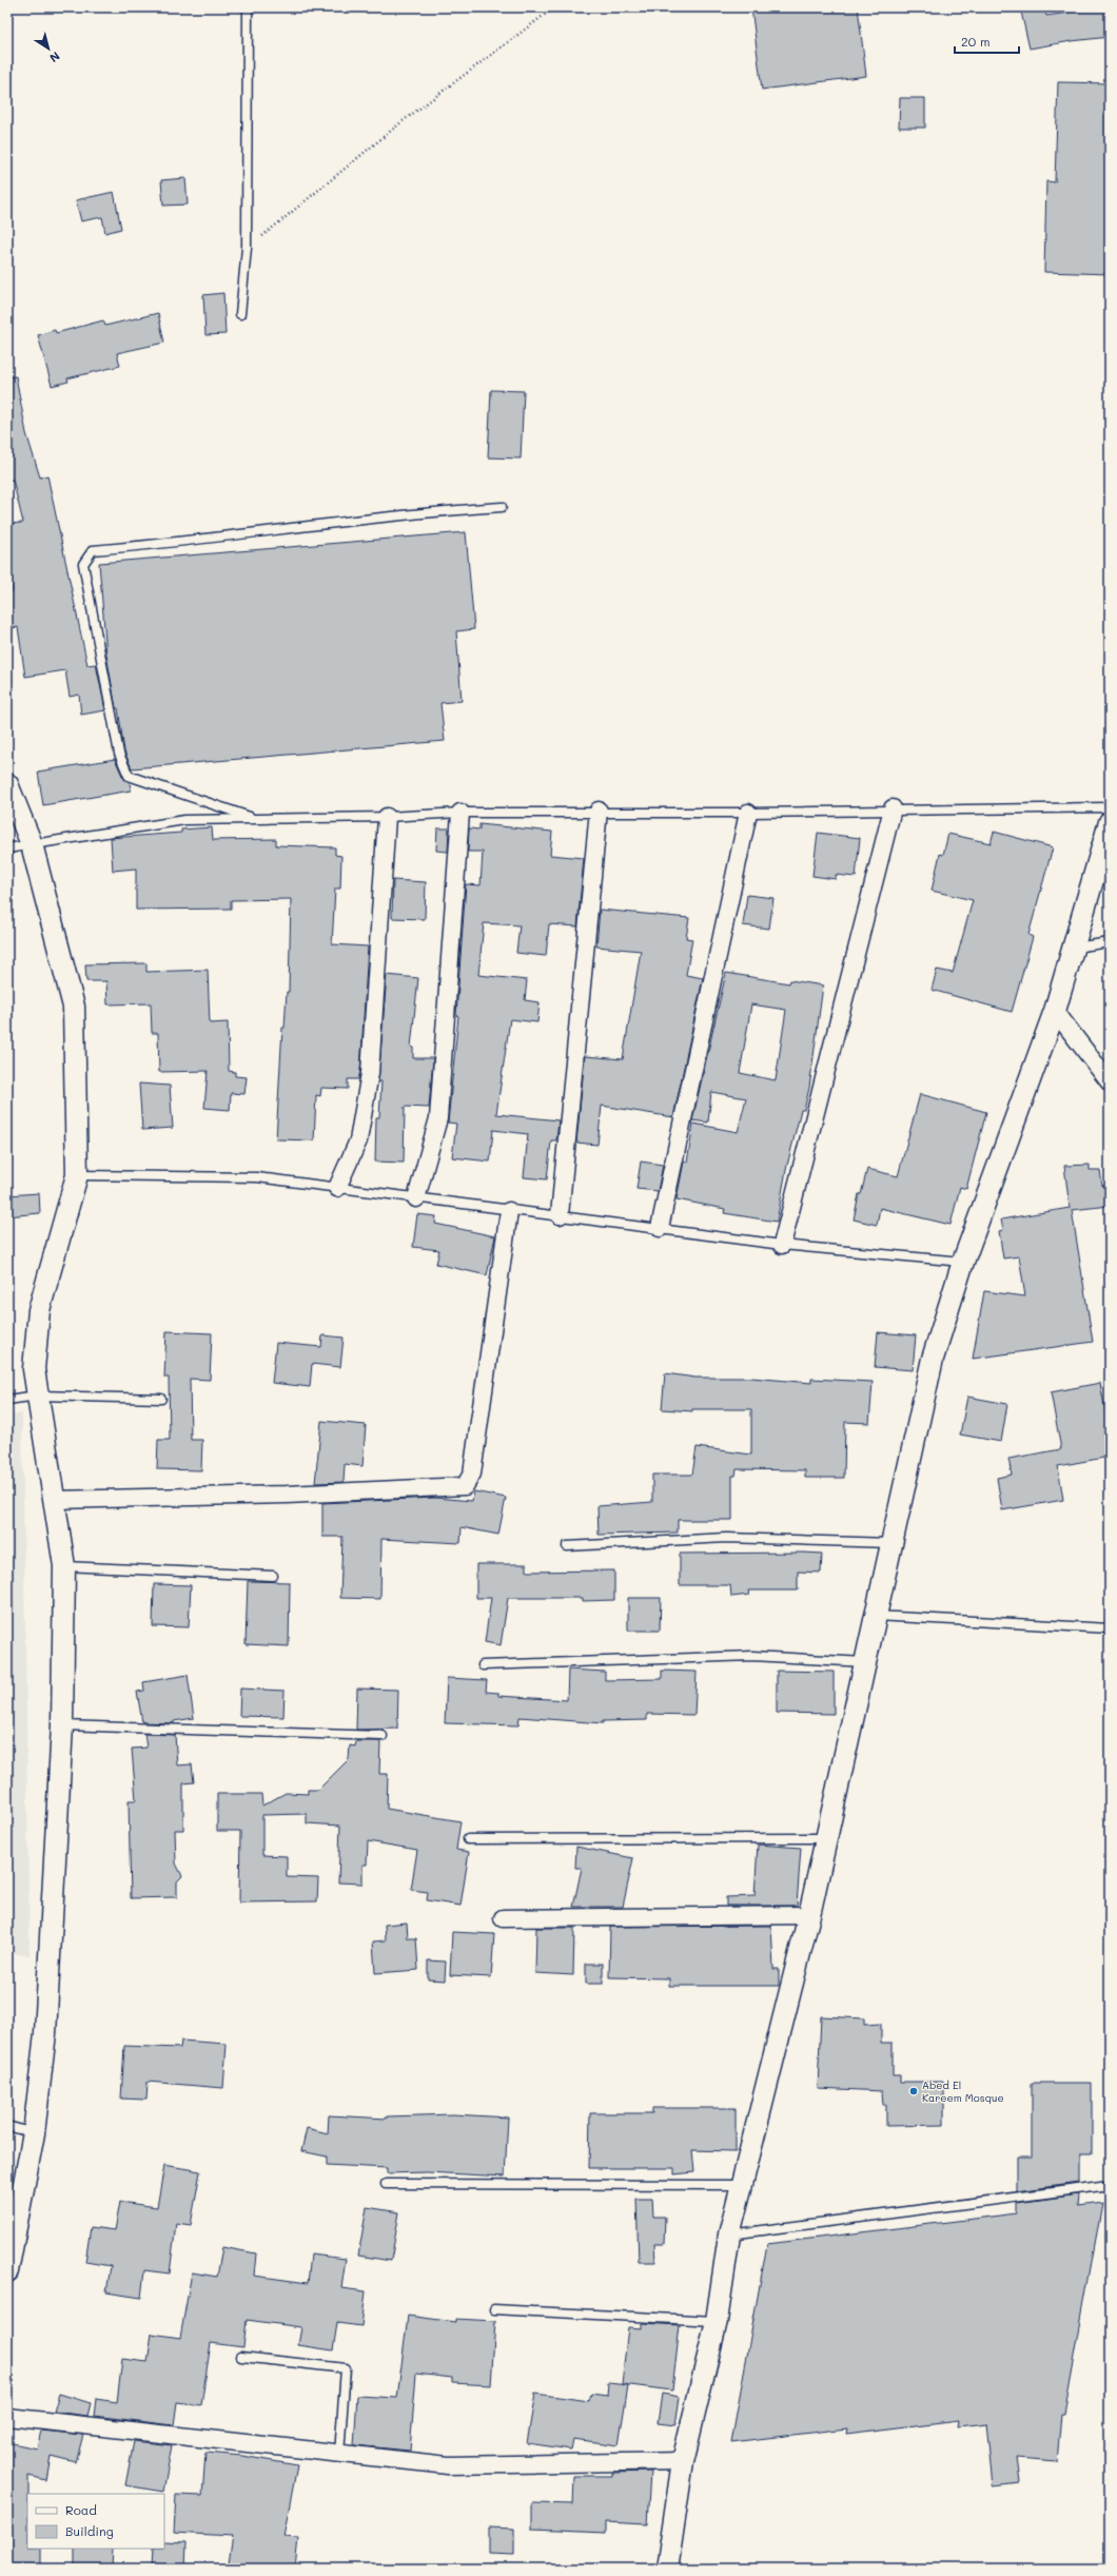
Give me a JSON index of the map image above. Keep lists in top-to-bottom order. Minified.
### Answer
{"places":["Abed El Kareem Mosque"],"legend":["Road","Building"],"scale_bar":"20 m","north":"bottom right"}
